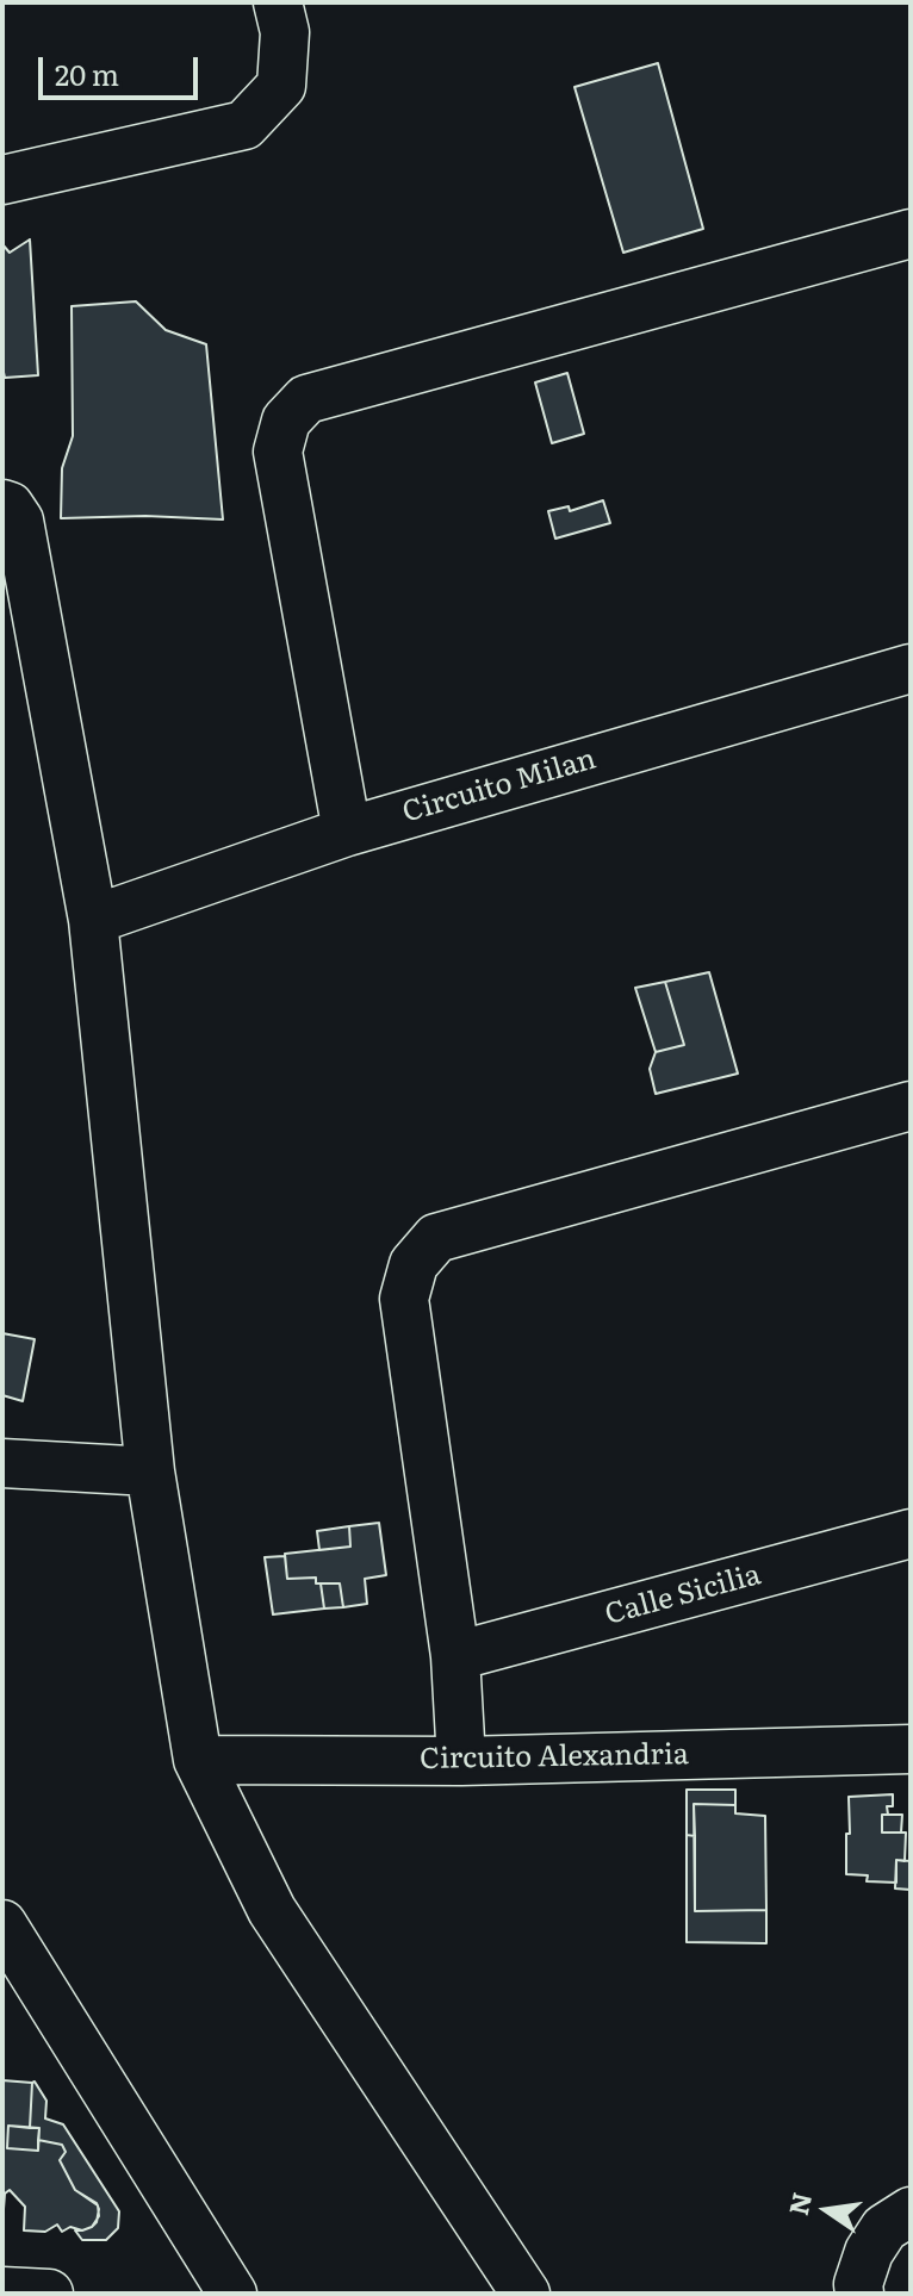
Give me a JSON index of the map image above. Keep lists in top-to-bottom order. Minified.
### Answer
{"streets":{"street":["Circuito Milan","Calle Sicilia","Circuito Alexandria"]},"scale_bar":"20 m","north":"left"}
